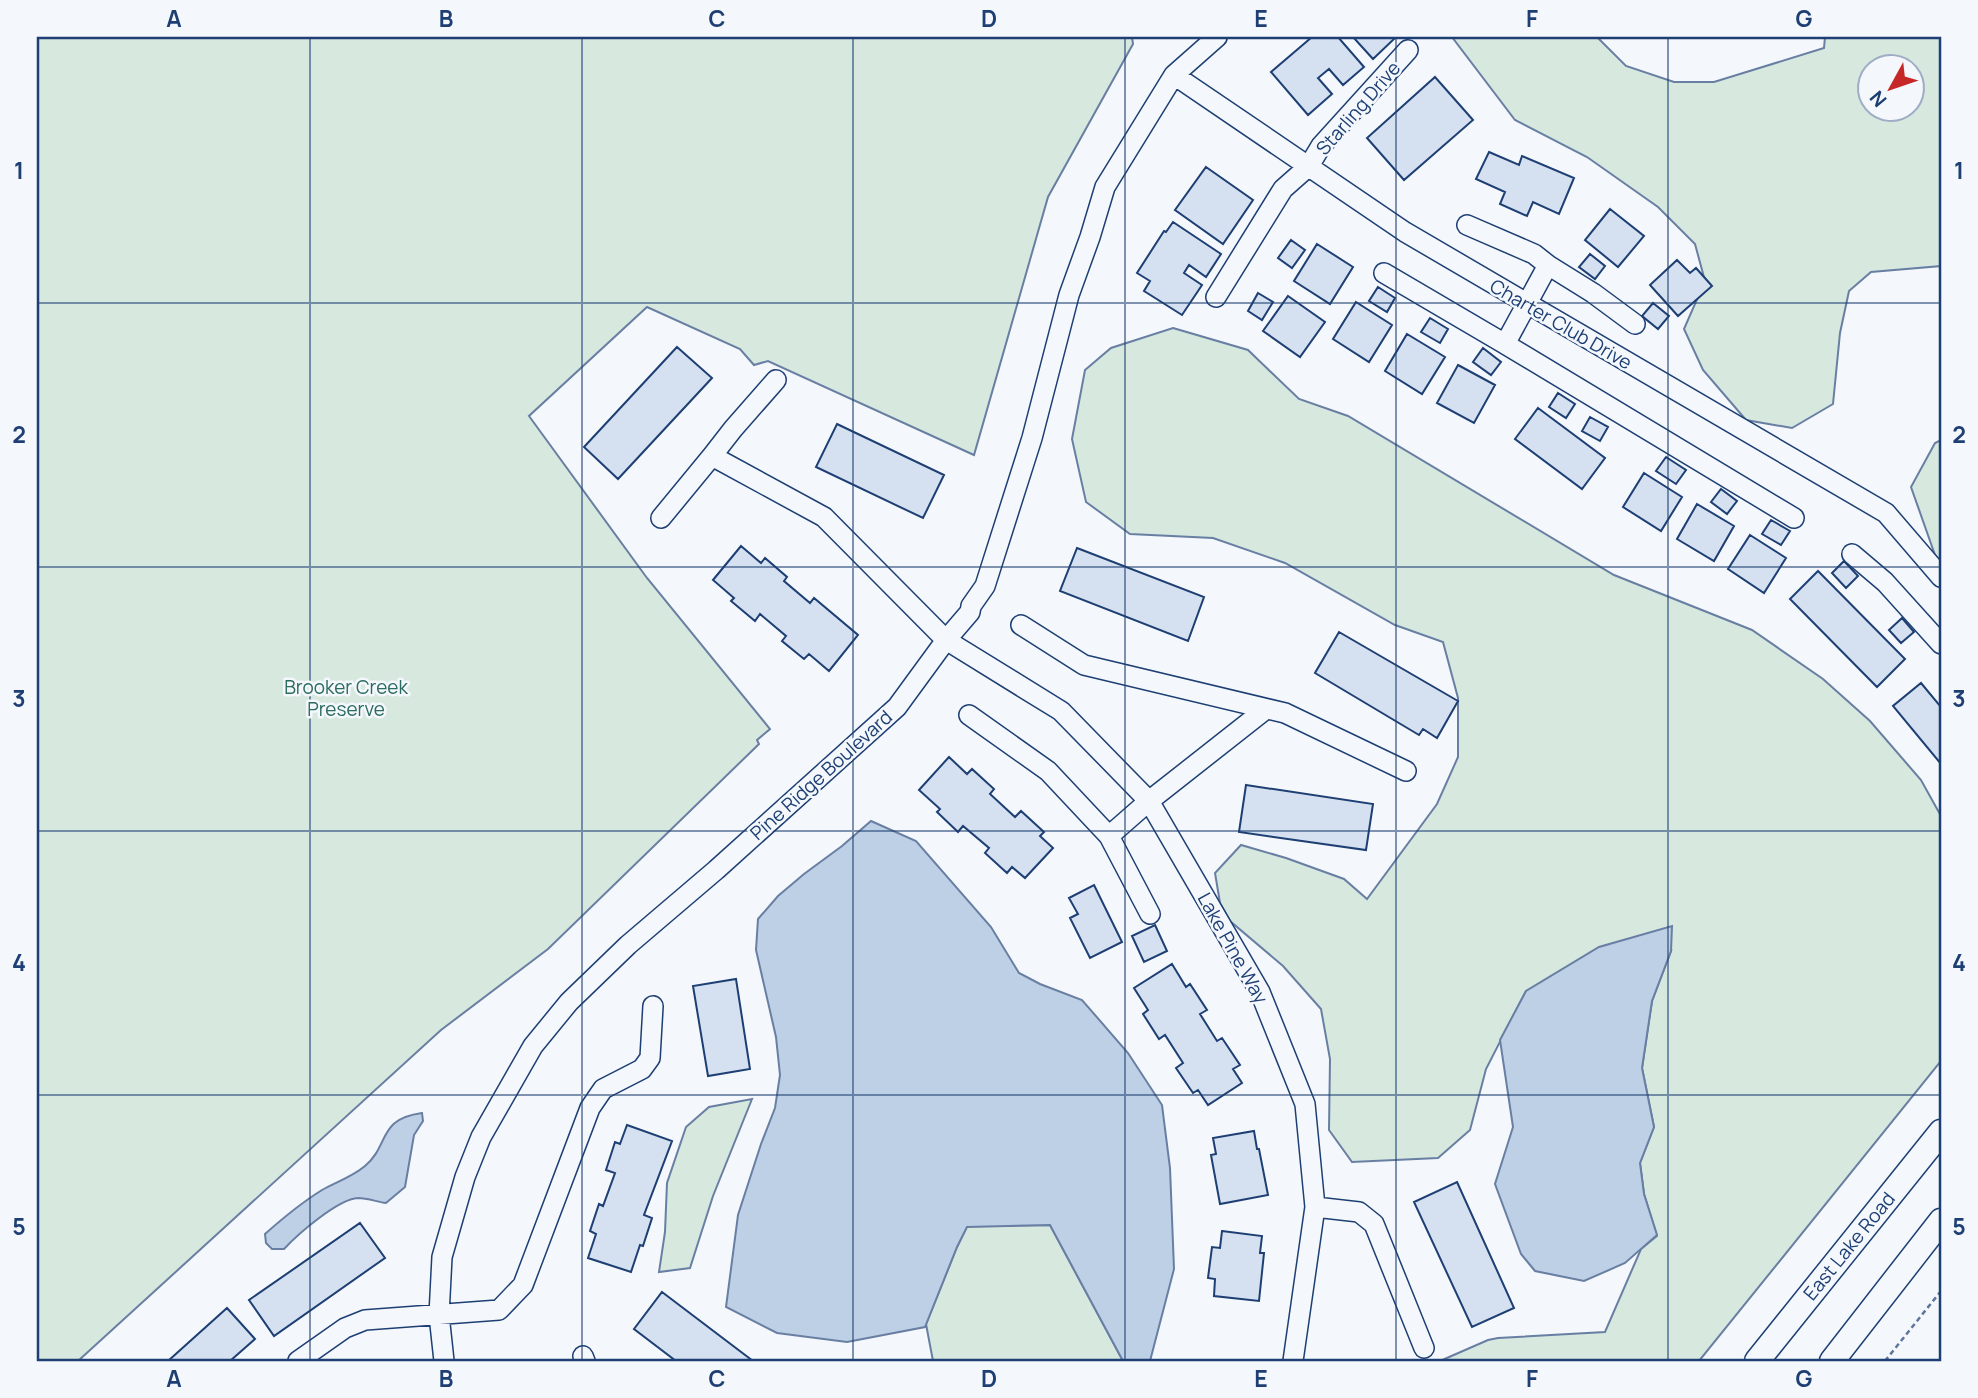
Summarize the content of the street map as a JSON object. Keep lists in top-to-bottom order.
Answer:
{
  "streets": {
    "main road": ["East Lake Road"],
    "street": [
      "Starling Drive",
      "Charter Club Drive",
      "Pine Ridge Boulevard",
      "Lake Pine Way"
    ]
  },
  "crossings": [
    ["Starling Drive", "Charter Club Drive"],
    ["Charter Club Drive", "Pine Ridge Boulevard"],
    ["Pine Ridge Boulevard", "Lake Pine Way"]
  ],
  "parks": ["Brooker Creek Preserve"],
  "north": "bottom left",
  "grid": {
    "columns": [
      "A",
      "B",
      "C",
      "D",
      "E",
      "F",
      "G"
    ],
    "rows": [
      "1",
      "2",
      "3",
      "4",
      "5"
    ]
  }
}
